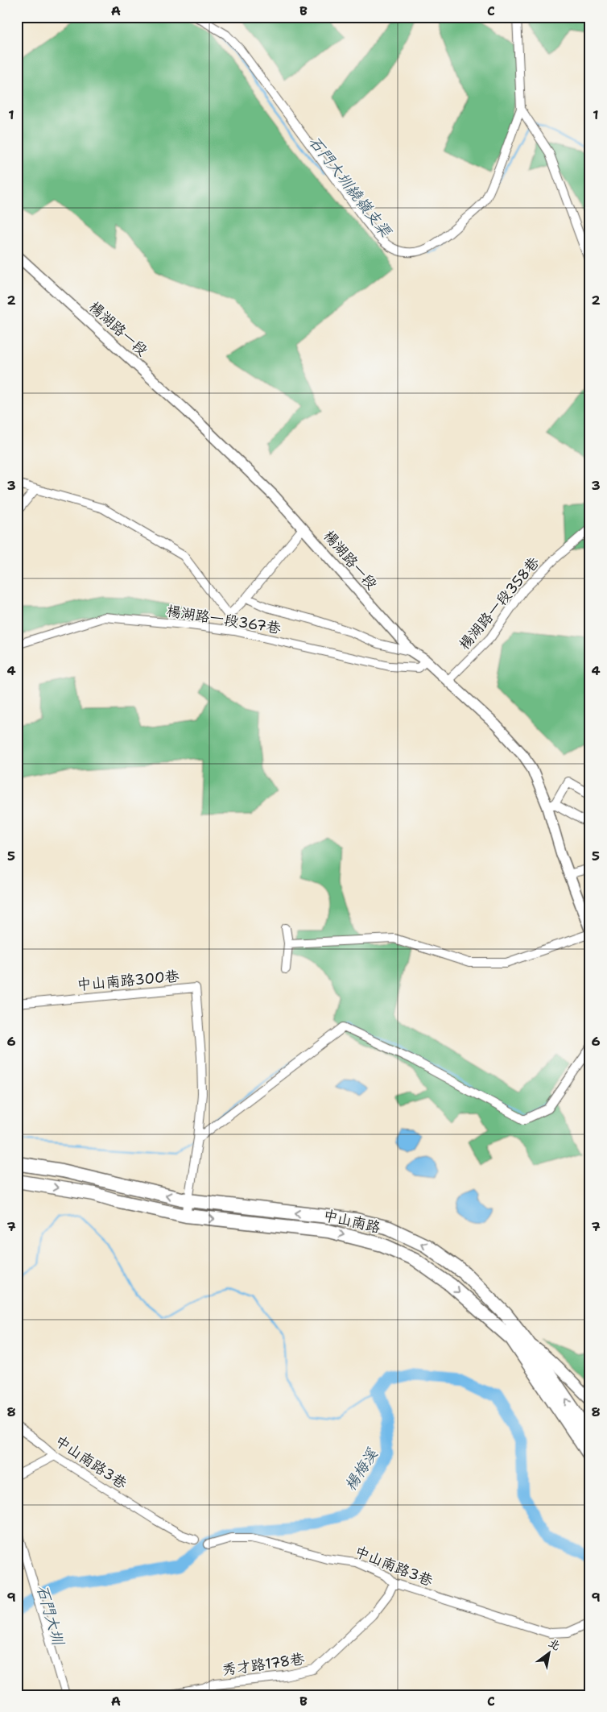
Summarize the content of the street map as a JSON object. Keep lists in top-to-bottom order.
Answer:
{
  "streets": {
    "main road": ["中山南路"],
    "street": [
      "楊湖路一段",
      "楊湖路一段358巷",
      "楊湖路一段367巷",
      "中山南路300巷",
      "中山南路3巷",
      "秀才路178巷"
    ]
  },
  "crossings": [
    ["楊湖路一段", "楊湖路一段358巷"],
    ["楊湖路一段", "楊湖路一段367巷"],
    ["中山南路3巷", "秀才路178巷"]
  ],
  "water": ["石門大圳繞嶺支渠", "楊梅溪", "石門大圳"],
  "north": "top right",
  "grid": {
    "columns": ["A", "B", "C"],
    "rows": [
      "1",
      "2",
      "3",
      "4",
      "5",
      "6",
      "7",
      "8",
      "9"
    ]
  }
}
